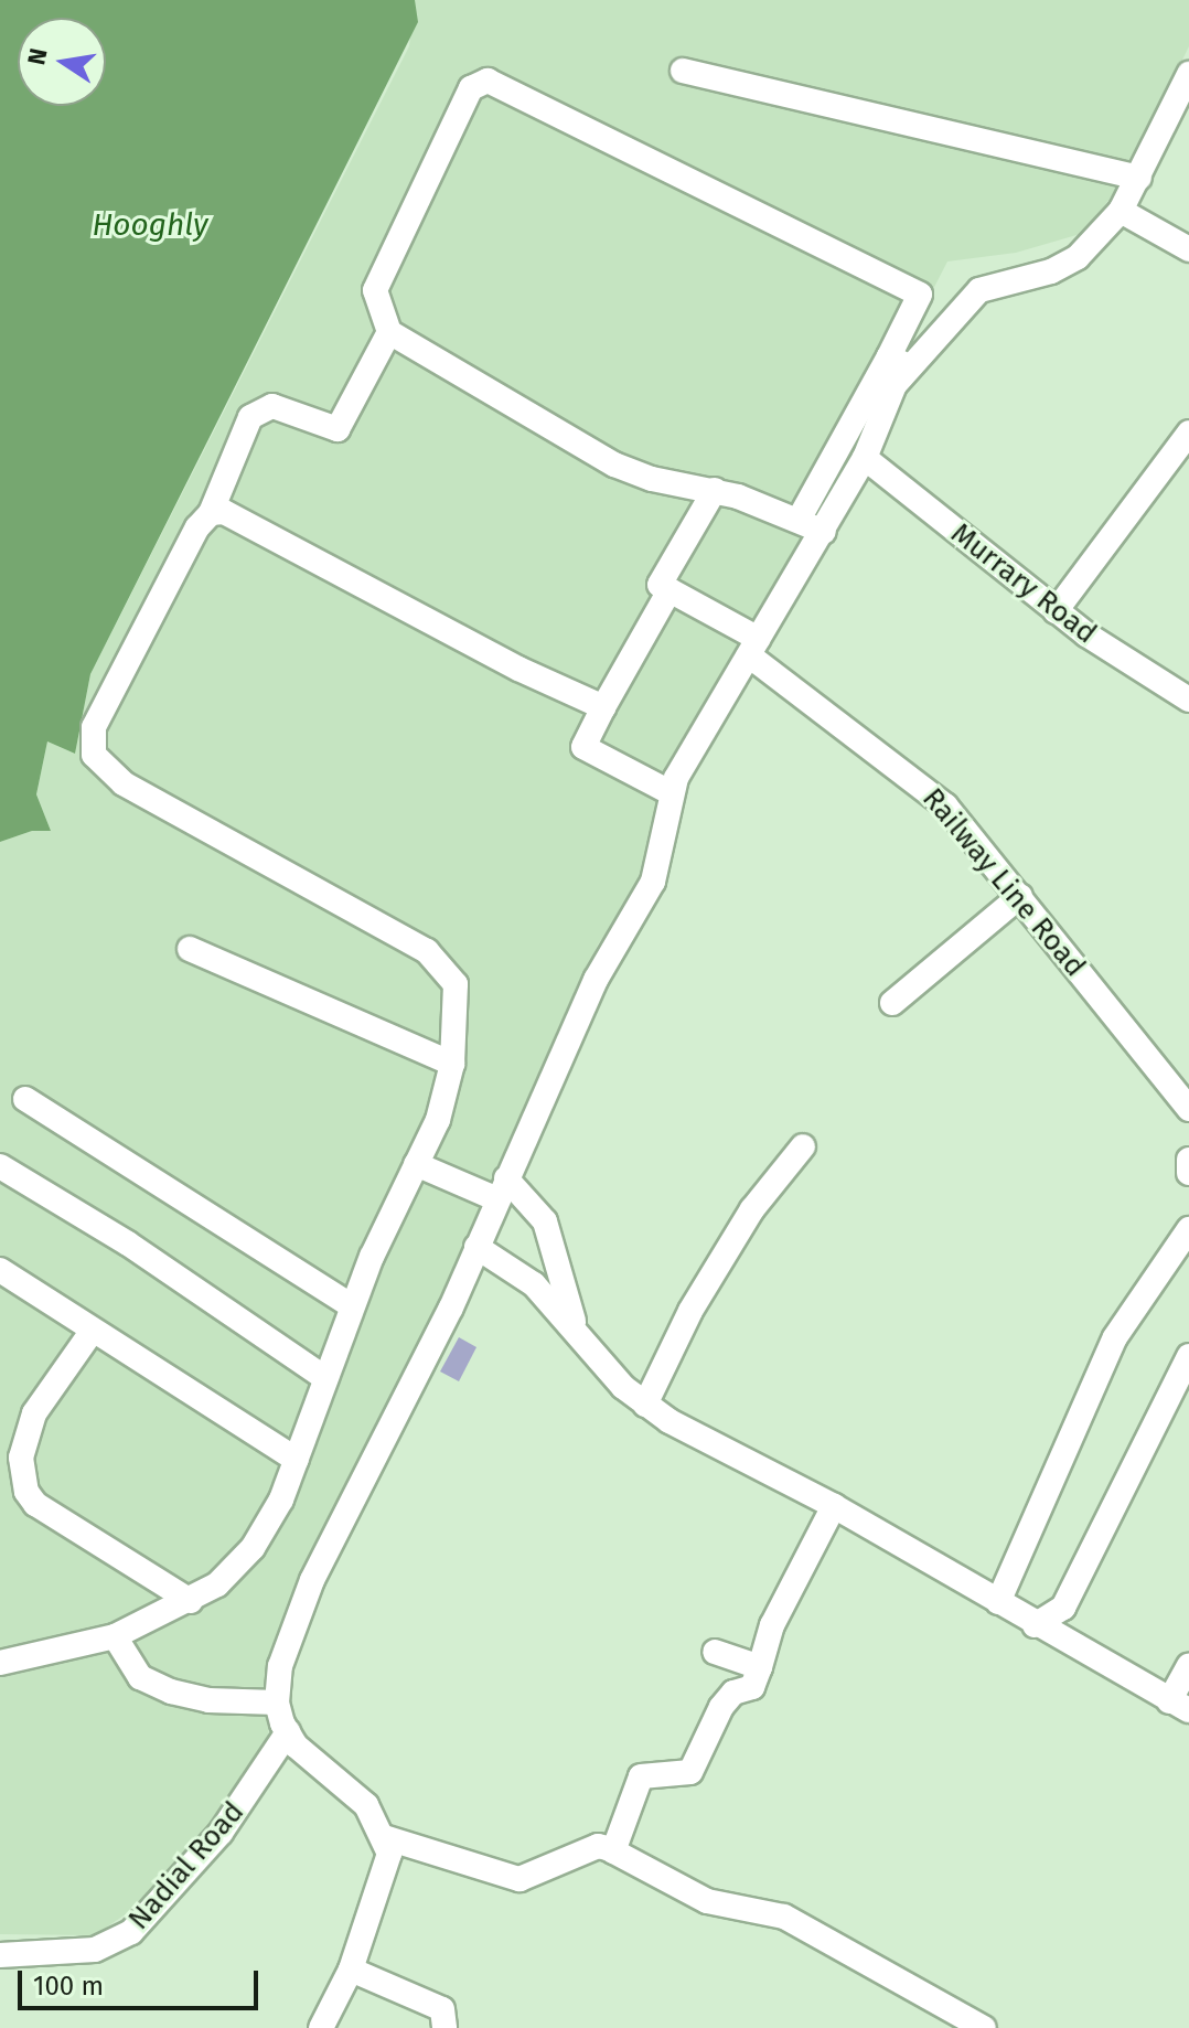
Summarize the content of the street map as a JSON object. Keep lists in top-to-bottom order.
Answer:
{
  "streets": {
    "street": ["Murrary Road", "Railway Line Road", "Nadial Road"]
  },
  "water": ["Hooghly"],
  "scale_bar": "100 m",
  "north": "left"
}
